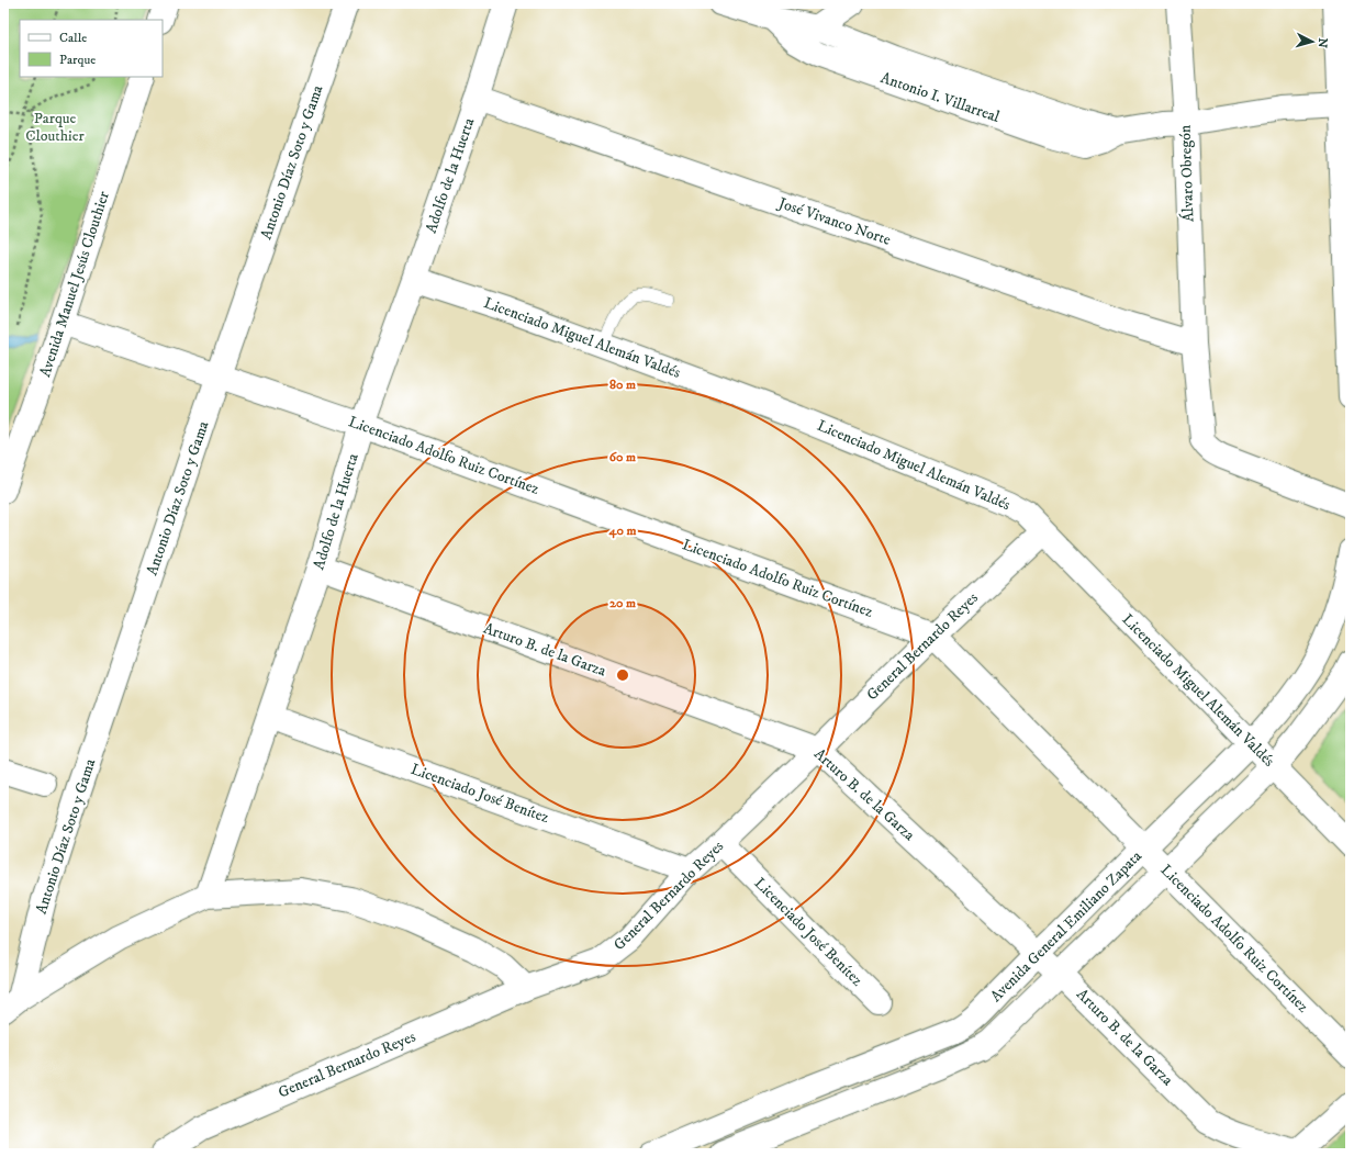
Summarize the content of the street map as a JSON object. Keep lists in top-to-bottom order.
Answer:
{
  "streets": {
    "street": [
      "Antonio I. Villarreal",
      "Antonio Díaz Soto y Gama",
      "Álvaro Obregón",
      "Adolfo de la Huerta",
      "José Vivanco Norte",
      "Avenida Manuel Jesús Clouthier",
      "Licenciado Miguel Alemán Valdés",
      "Licenciado Adolfo Ruiz Cortínez",
      "General Bernardo Reyes",
      "Arturo B. de la Garza",
      "Licenciado José Benítez",
      "Avenida General Emiliano Zapata"
    ]
  },
  "crossings": [
    ["Antonio I. Villarreal", "Álvaro Obregón"],
    ["Antonio Díaz Soto y Gama", "Licenciado Adolfo Ruiz Cortínez"],
    ["Álvaro Obregón", "José Vivanco Norte"],
    ["Adolfo de la Huerta", "José Vivanco Norte"],
    ["Adolfo de la Huerta", "Licenciado Miguel Alemán Valdés"],
    ["Adolfo de la Huerta", "Licenciado Adolfo Ruiz Cortínez"],
    ["Adolfo de la Huerta", "Arturo B. de la Garza"],
    ["Adolfo de la Huerta", "Licenciado José Benítez"],
    ["Avenida Manuel Jesús Clouthier", "Licenciado Adolfo Ruiz Cortínez"],
    ["Licenciado Miguel Alemán Valdés", "General Bernardo Reyes"],
    ["Licenciado Miguel Alemán Valdés", "Avenida General Emiliano Zapata"],
    ["Licenciado Adolfo Ruiz Cortínez", "General Bernardo Reyes"],
    ["Licenciado Adolfo Ruiz Cortínez", "Avenida General Emiliano Zapata"],
    ["General Bernardo Reyes", "Arturo B. de la Garza"],
    ["General Bernardo Reyes", "Licenciado José Benítez"],
    ["Arturo B. de la Garza", "Avenida General Emiliano Zapata"]
  ],
  "parks": ["Parque Clouthier"],
  "legend": ["Calle", "Parque"],
  "north": "right",
  "rings": [
    "80 m",
    "60 m",
    "40 m",
    "20 m"
  ]
}
